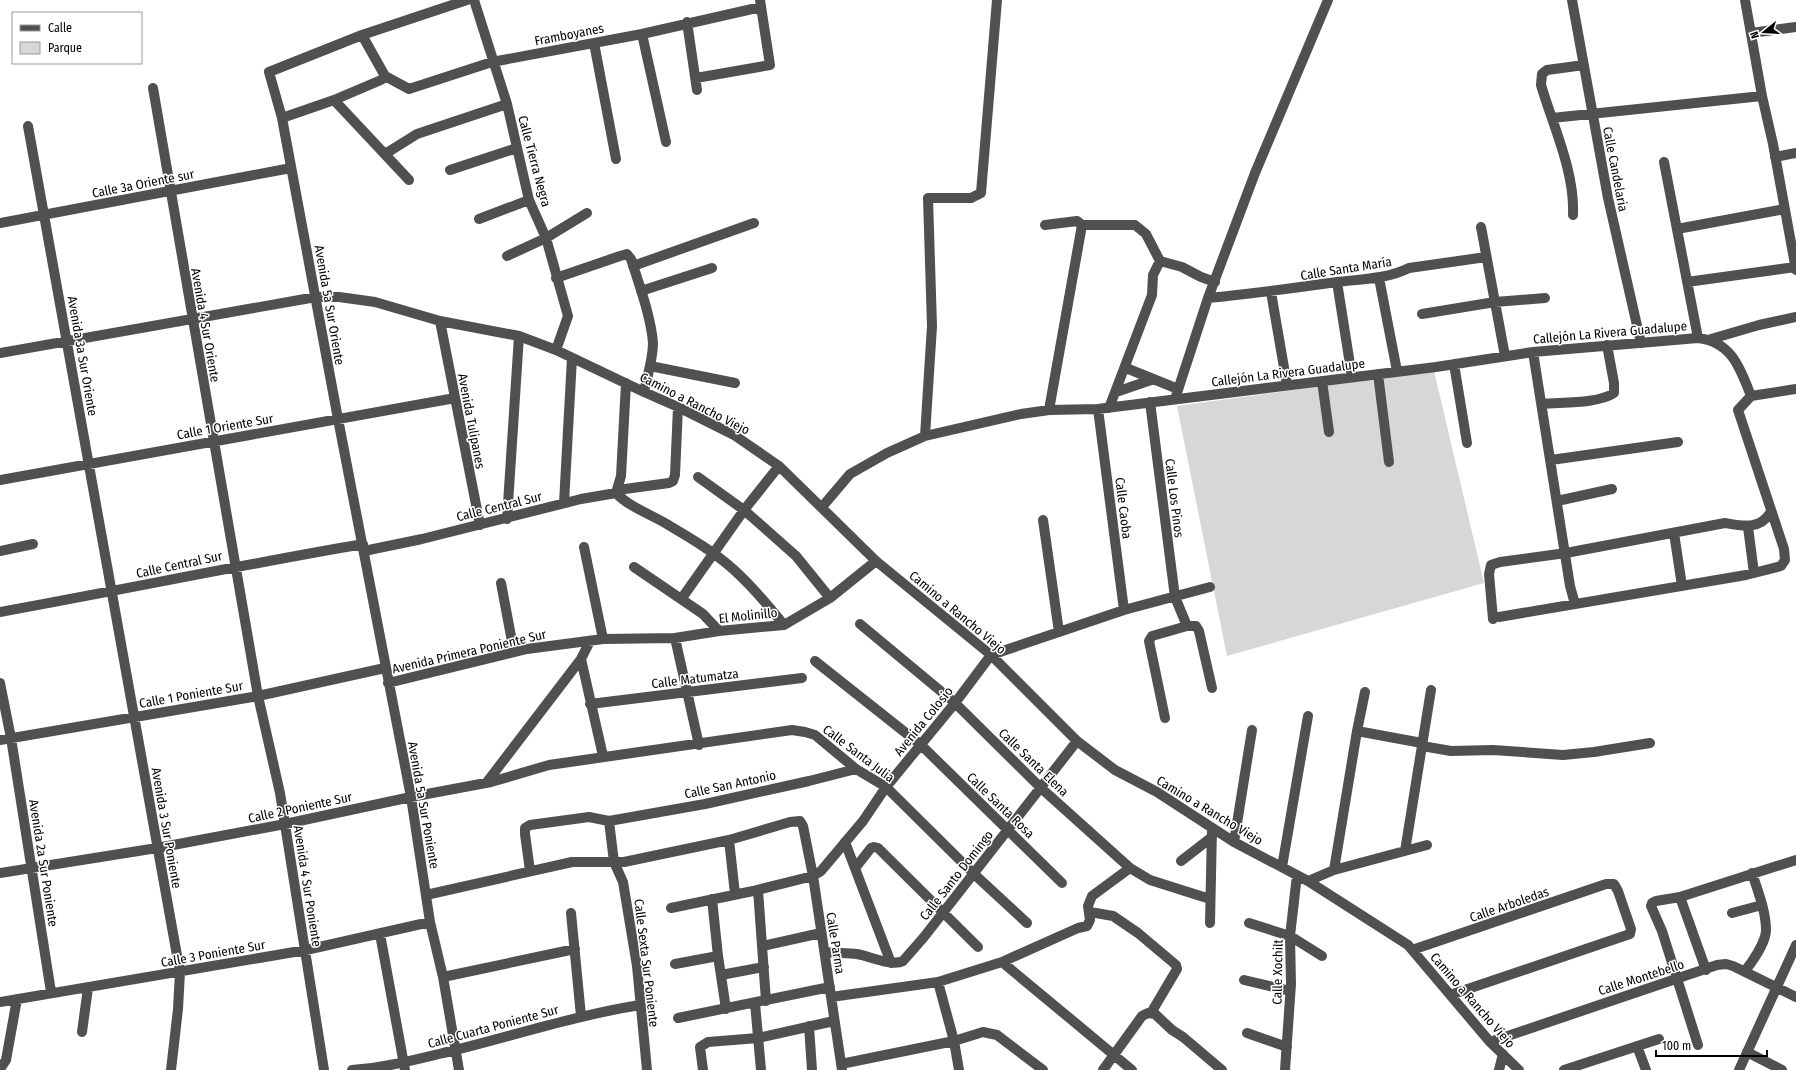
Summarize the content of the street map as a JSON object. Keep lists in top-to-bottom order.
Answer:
{
  "streets": {
    "street": [
      "Framboyanes",
      "Calle Tierra Negra",
      "Calle Candelaria",
      "Calle 3a Oriente sur",
      "Calle Santa María",
      "Avenida 5a Sur Oriente",
      "Avenida 4 Sur Oriente",
      "Callejón La Rivera Guadalupe",
      "Avenida 3a Sur Oriente",
      "Camino a Rancho Viejo",
      "Avenida Tulipanes",
      "Calle 1 Oriente Sur",
      "Calle Los Pinos",
      "Calle Central Sur",
      "Calle Caoba",
      "El Molinillo",
      "Avenida Primera Poniente Sur",
      "Calle Matumatza",
      "Calle 1 Poniente Sur",
      "Avenida Colosio",
      "Calle Santa Julia",
      "Calle Santa Elena",
      "Calle San Antonio",
      "Avenida 5a Sur Poniente",
      "Calle Santa Rosa",
      "Calle 2 Poniente Sur",
      "Avenida 3 Sur Poniente",
      "Avenida 2a Sur Poniente",
      "Calle Santo Domingo",
      "Avenida 4 Sur Poniente",
      "Calle Arboledas",
      "Calle Parma",
      "Calle 3 Poniente Sur",
      "Calle Sexta Sur Poniente",
      "Calle Xochilt",
      "Calle Montebello",
      "Calle Cuarta Poniente Sur"
    ]
  },
  "crossings": [
    ["Framboyanes", "Calle Tierra Negra"],
    ["Calle Tierra Negra", "Camino a Rancho Viejo"],
    ["Calle Candelaria", "Callejón La Rivera Guadalupe"],
    ["Calle 3a Oriente sur", "Avenida 5a Sur Oriente"],
    ["Calle 3a Oriente sur", "Avenida 4 Sur Oriente"],
    ["Calle 3a Oriente sur", "Avenida 3a Sur Oriente"],
    ["Avenida 5a Sur Oriente", "Camino a Rancho Viejo"],
    ["Avenida 5a Sur Oriente", "Calle 1 Oriente Sur"],
    ["Avenida 5a Sur Oriente", "Calle Central Sur"],
    ["Avenida 5a Sur Oriente", "Avenida 5a Sur Poniente"],
    ["Avenida 4 Sur Oriente", "Camino a Rancho Viejo"],
    ["Avenida 4 Sur Oriente", "Calle 1 Oriente Sur"],
    ["Avenida 4 Sur Oriente", "Calle Central Sur"],
    ["Avenida 4 Sur Oriente", "Avenida 4 Sur Poniente"],
    ["Callejón La Rivera Guadalupe", "Camino a Rancho Viejo"],
    ["Callejón La Rivera Guadalupe", "Calle Los Pinos"],
    ["Callejón La Rivera Guadalupe", "Calle Caoba"],
    ["Avenida 3a Sur Oriente", "Camino a Rancho Viejo"],
    ["Avenida 3a Sur Oriente", "Calle 1 Oriente Sur"],
    ["Avenida 3a Sur Oriente", "Calle Central Sur"],
    ["Avenida 3a Sur Oriente", "Avenida 3 Sur Poniente"],
    ["Camino a Rancho Viejo", "Avenida Tulipanes"],
    ["Camino a Rancho Viejo", "Calle Central Sur"],
    ["Camino a Rancho Viejo", "El Molinillo"],
    ["Camino a Rancho Viejo", "Avenida Colosio"],
    ["Camino a Rancho Viejo", "Calle Santo Domingo"],
    ["Camino a Rancho Viejo", "Calle Arboledas"],
    ["Camino a Rancho Viejo", "Calle Xochilt"],
    ["Camino a Rancho Viejo", "Calle Montebello"],
    ["Avenida Tulipanes", "Calle 1 Oriente Sur"],
    ["Avenida Tulipanes", "Calle Central Sur"],
    ["Calle Central Sur", "Avenida 5a Sur Poniente"],
    ["Calle Central Sur", "Avenida 3 Sur Poniente"],
    ["Calle Central Sur", "Avenida 4 Sur Poniente"],
    ["El Molinillo", "Avenida Primera Poniente Sur"],
    ["Avenida Primera Poniente Sur", "Avenida 5a Sur Poniente"],
    ["Calle 1 Poniente Sur", "Avenida 5a Sur Poniente"],
    ["Calle 1 Poniente Sur", "Avenida 3 Sur Poniente"],
    ["Calle 1 Poniente Sur", "Avenida 2a Sur Poniente"],
    ["Calle 1 Poniente Sur", "Avenida 4 Sur Poniente"],
    ["Avenida Colosio", "Calle Santa Julia"],
    ["Avenida Colosio", "Calle Santa Elena"],
    ["Avenida Colosio", "Calle Santa Rosa"],
    ["Avenida Colosio", "Calle Parma"],
    ["Calle Santa Julia", "Calle San Antonio"],
    ["Calle Santa Julia", "Calle 2 Poniente Sur"],
    ["Calle Santa Julia", "Calle Santo Domingo"],
    ["Calle Santa Elena", "Calle Santo Domingo"],
    ["Calle San Antonio", "Calle Sexta Sur Poniente"],
    ["Avenida 5a Sur Poniente", "Calle 2 Poniente Sur"],
    ["Avenida 5a Sur Poniente", "Calle 3 Poniente Sur"],
    ["Avenida 5a Sur Poniente", "Calle Cuarta Poniente Sur"],
    ["Calle Santa Rosa", "Calle Santo Domingo"],
    ["Calle 2 Poniente Sur", "Avenida 3 Sur Poniente"],
    ["Calle 2 Poniente Sur", "Avenida 2a Sur Poniente"],
    ["Calle 2 Poniente Sur", "Avenida 4 Sur Poniente"],
    ["Avenida 3 Sur Poniente", "Calle 3 Poniente Sur"],
    ["Avenida 2a Sur Poniente", "Calle 3 Poniente Sur"],
    ["Avenida 4 Sur Poniente", "Calle 3 Poniente Sur"],
    ["Calle Sexta Sur Poniente", "Calle Cuarta Poniente Sur"]
  ],
  "legend": ["Calle", "Parque"],
  "scale_bar": "100 m",
  "north": "left"
}
